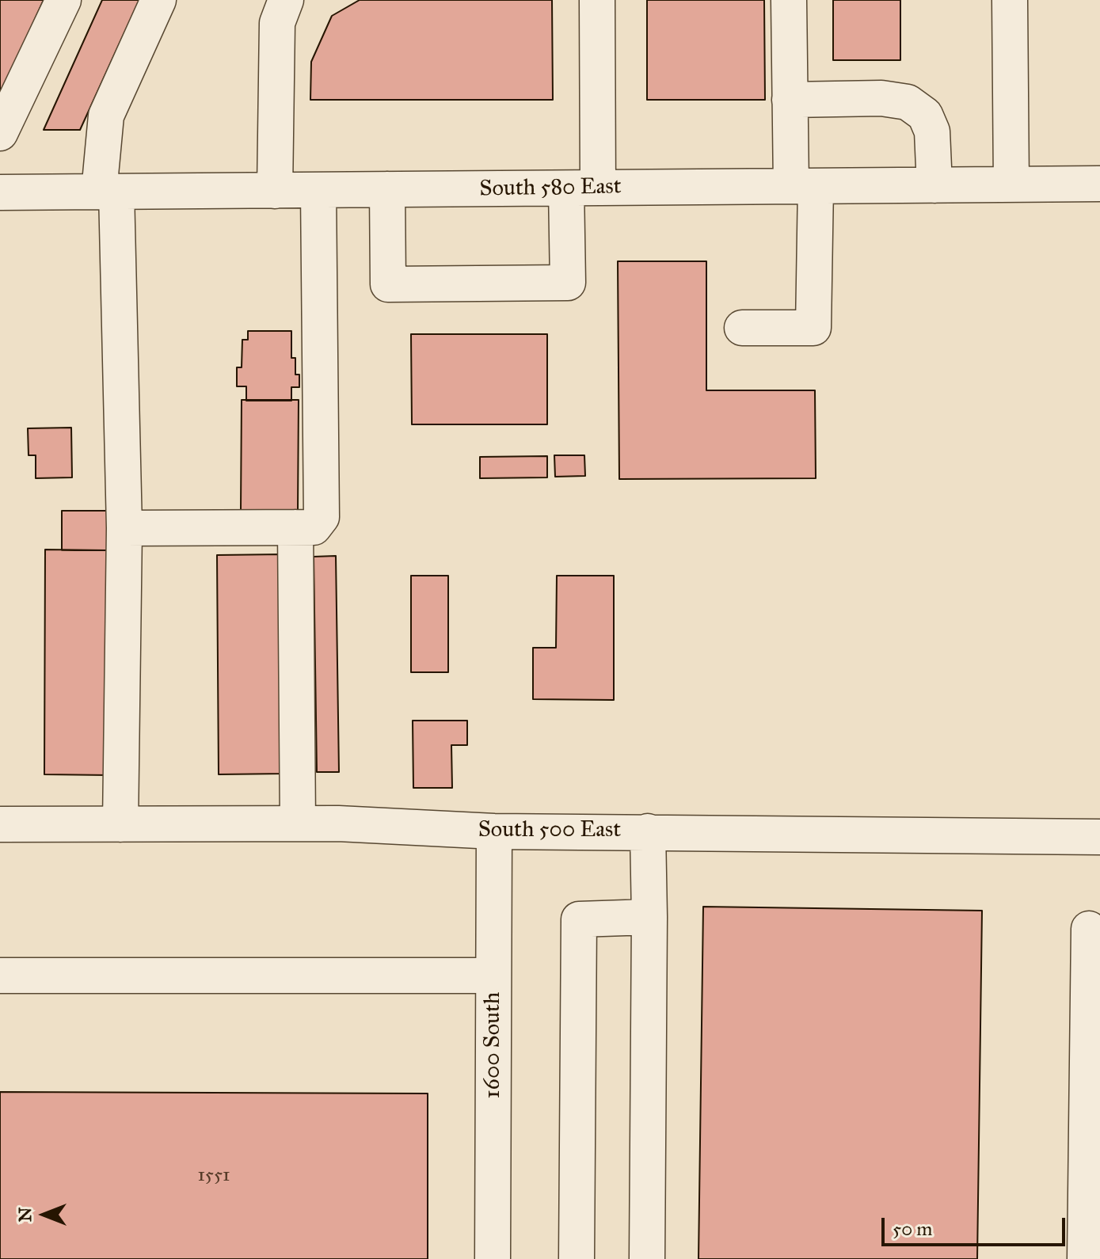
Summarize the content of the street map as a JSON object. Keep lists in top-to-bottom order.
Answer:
{
  "streets": {
    "street": ["South 580 East", "South 500 East", "1600 South"]
  },
  "crossings": [
    ["South 500 East", "1600 South"]
  ],
  "house_numbers": ["1551"],
  "scale_bar": "50 m",
  "north": "left"
}
